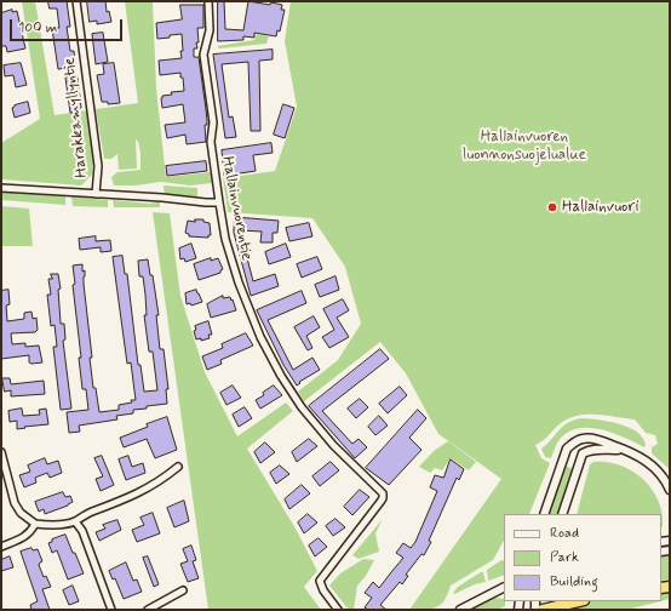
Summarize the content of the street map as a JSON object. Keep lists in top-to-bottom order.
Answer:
{
  "streets": {
    "street": ["Harakkamyllyntie", "Hallainvuorentie"]
  },
  "parks": ["Hallainvuoren luonnonsuojelualue"],
  "places": ["Hallainvuori"],
  "legend": ["Road", "Park", "Building"],
  "scale_bar": "100 m"
}
